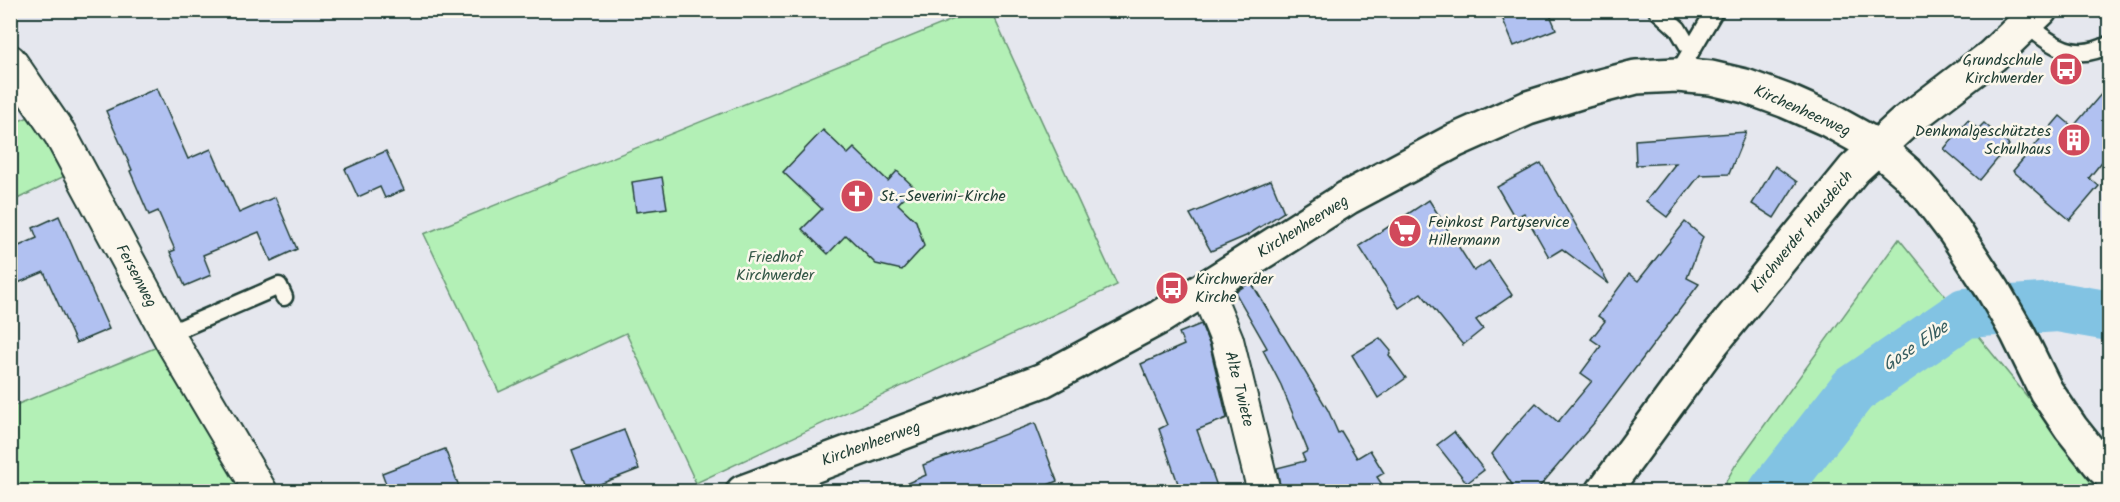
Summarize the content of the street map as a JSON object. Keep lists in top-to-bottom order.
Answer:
{
  "streets": {
    "main road": ["Kirchenheerweg", "Kirchwerder Hausdeich"],
    "street": ["Fersenweg", "Alte Twiete"]
  },
  "crossings": [
    ["Kirchenheerweg", "Kirchwerder Hausdeich"],
    ["Kirchenheerweg", "Alte Twiete"]
  ],
  "water": ["Gose Elbe"],
  "parks": ["Friedhof Kirchwerder"],
  "places": {
    "bus stop": ["Grundschule Kirchwerder", "Kirchwerder Kirche"],
    "building": ["Denkmalgeschütztes Schulhaus"],
    "church": ["St.-Severini-Kirche"],
    "supermarket": ["Feinkost Partyservice Hillermann"]
  }
}
